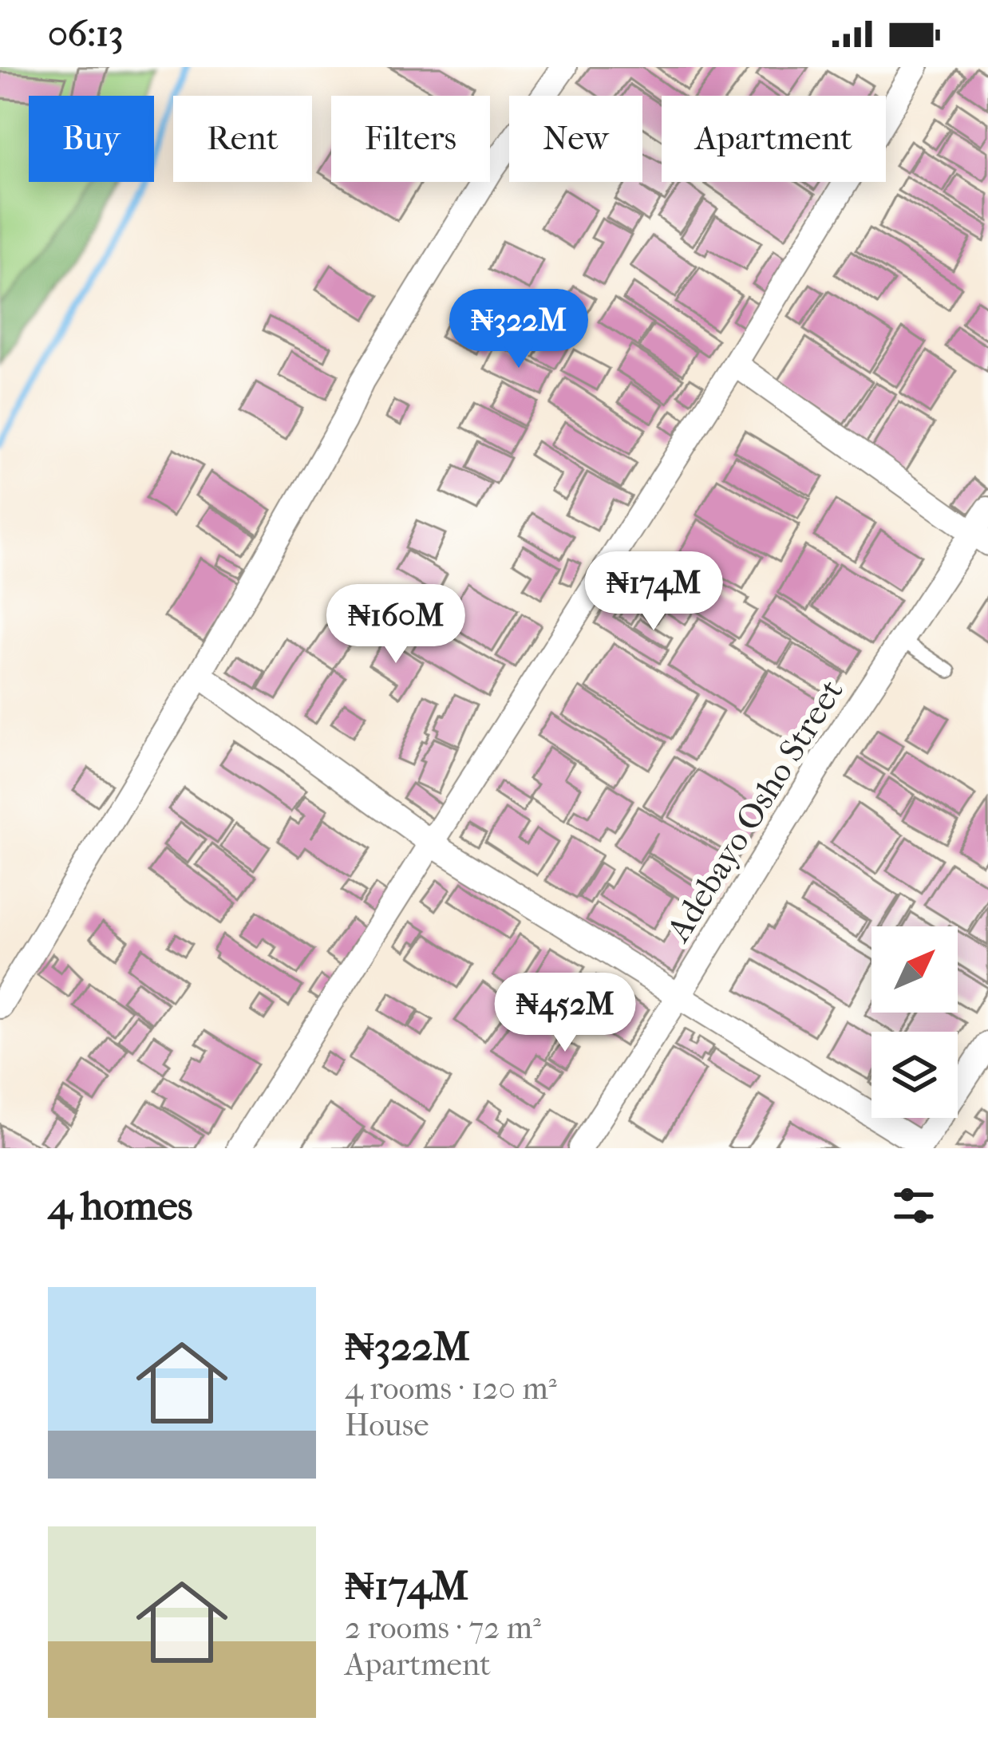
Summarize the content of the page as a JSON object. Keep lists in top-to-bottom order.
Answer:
{
  "streets": {
    "street": ["Adebayo Osho Street"]
  },
  "north": "top right",
  "page": {
    "status": "06:13",
    "chip": [
      "Buy",
      "Rent",
      "Filters",
      "New",
      "Apartment"
    ],
    "price": [
      "₦322M",
      "₦174M",
      "₦160M",
      "₦452M"
    ],
    "heading": "4 homes",
    "list": [
      {
        "name": "₦322M",
        "note": "4 rooms · 120 m² · House"
      },
      {
        "name": "₦174M",
        "note": "2 rooms · 72 m² · Apartment"
      }
    ]
  }
}
